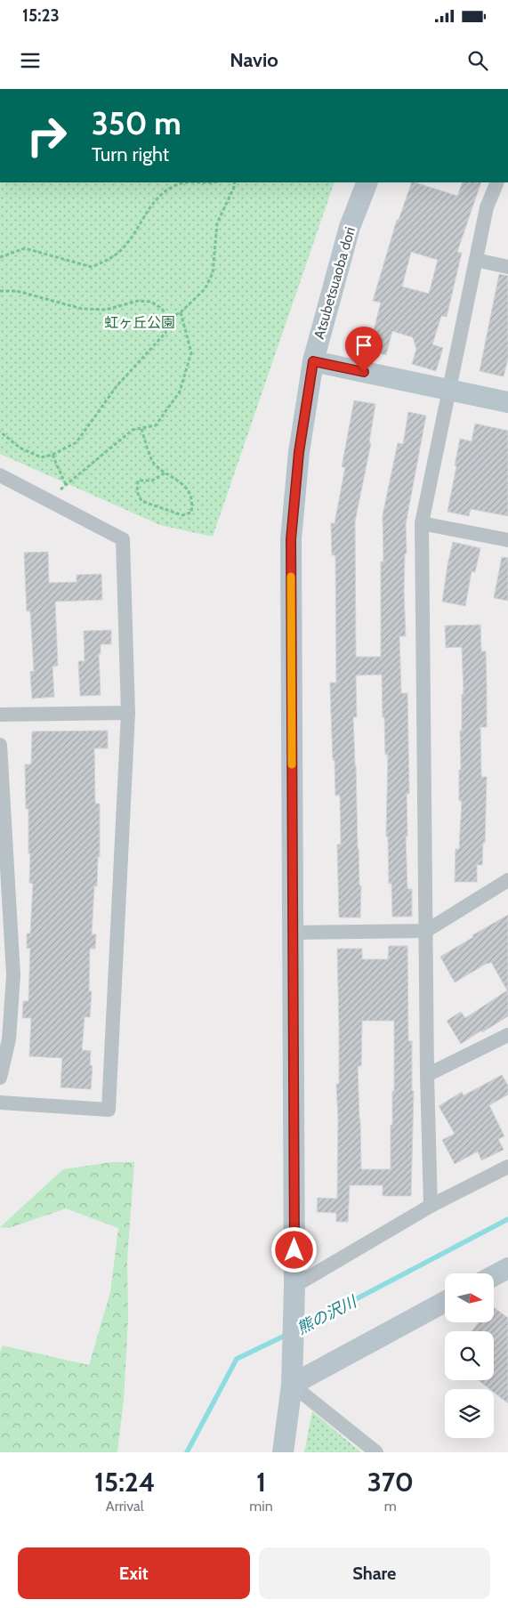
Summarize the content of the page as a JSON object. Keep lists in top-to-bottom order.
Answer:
{
  "streets": {
    "street": ["Atsubetsuaoba dori"]
  },
  "water": ["熊の沢川"],
  "parks": ["虹ヶ丘公園"],
  "north": "right",
  "page": {
    "status": "15:23",
    "header": "Navio",
    "turn": ["350 m", "Turn right"],
    "eta": [
      "15:24",
      "Arrival",
      "1",
      "min",
      "370",
      "m"
    ],
    "buttons": ["Exit", "Share"]
  }
}
